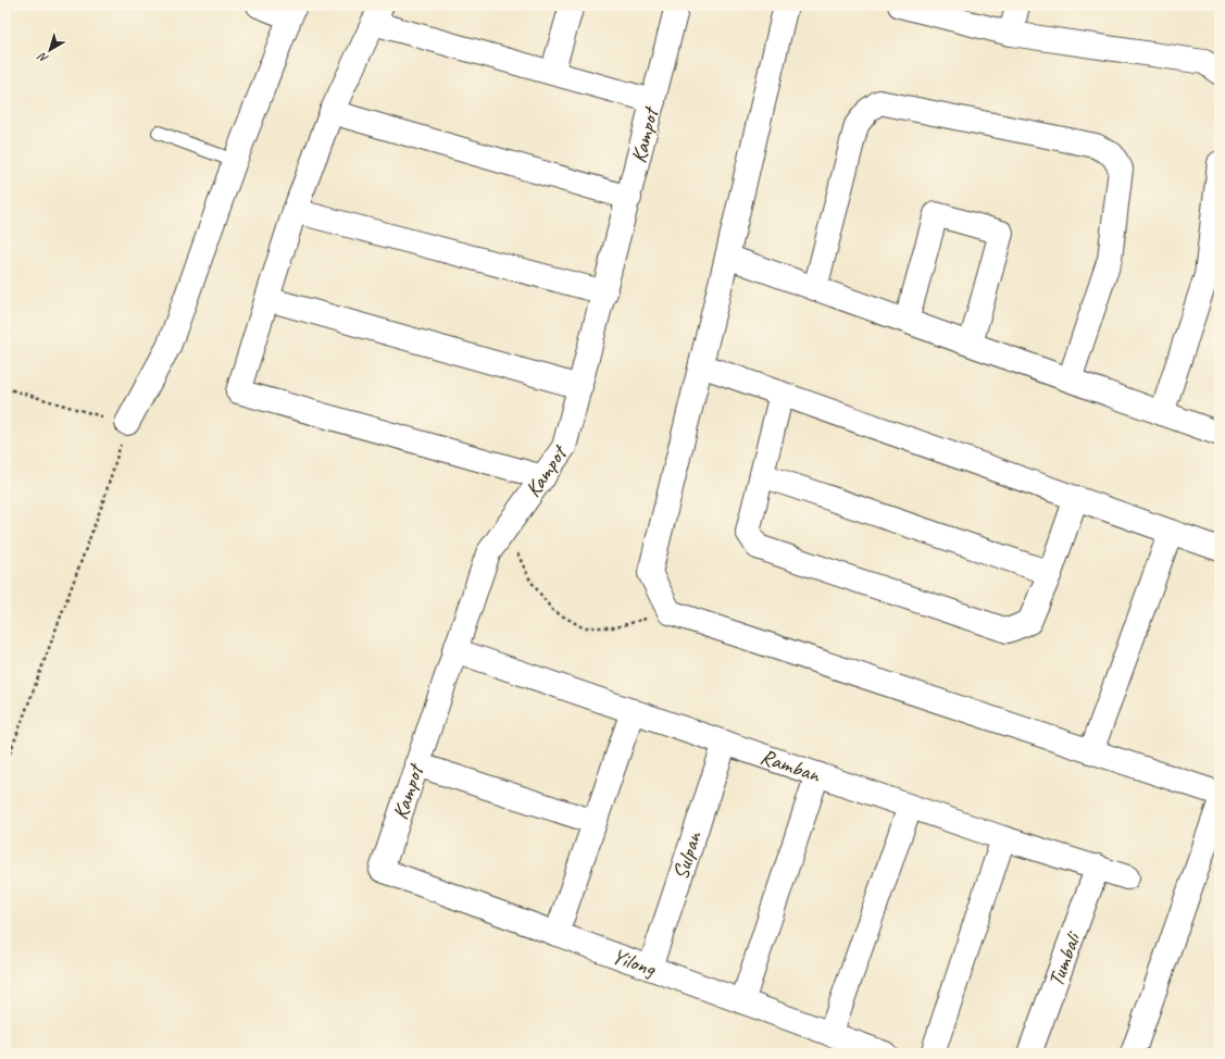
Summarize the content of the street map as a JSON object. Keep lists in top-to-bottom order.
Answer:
{
  "streets": {
    "street": [
      "Kampot",
      "Ramban",
      "Sulpan",
      "Tumbali",
      "Yilong"
    ]
  },
  "crossings": [
    ["Kampot", "Ramban"],
    ["Kampot", "Yilong"],
    ["Ramban", "Sulpan"],
    ["Ramban", "Tumbali"],
    ["Sulpan", "Yilong"]
  ],
  "north": "bottom left"
}
